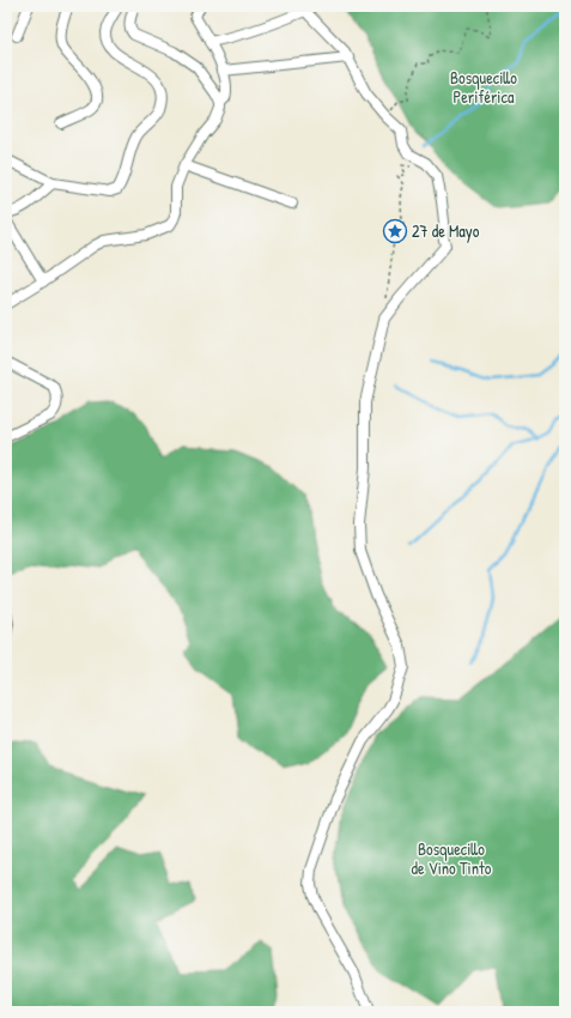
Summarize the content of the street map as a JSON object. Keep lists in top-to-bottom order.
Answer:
{
  "parks": ["Bosquecillo Periférica", "Bosquecillo de Vino Tinto"],
  "places": {
    "place": ["27 de Mayo"]
  }
}
